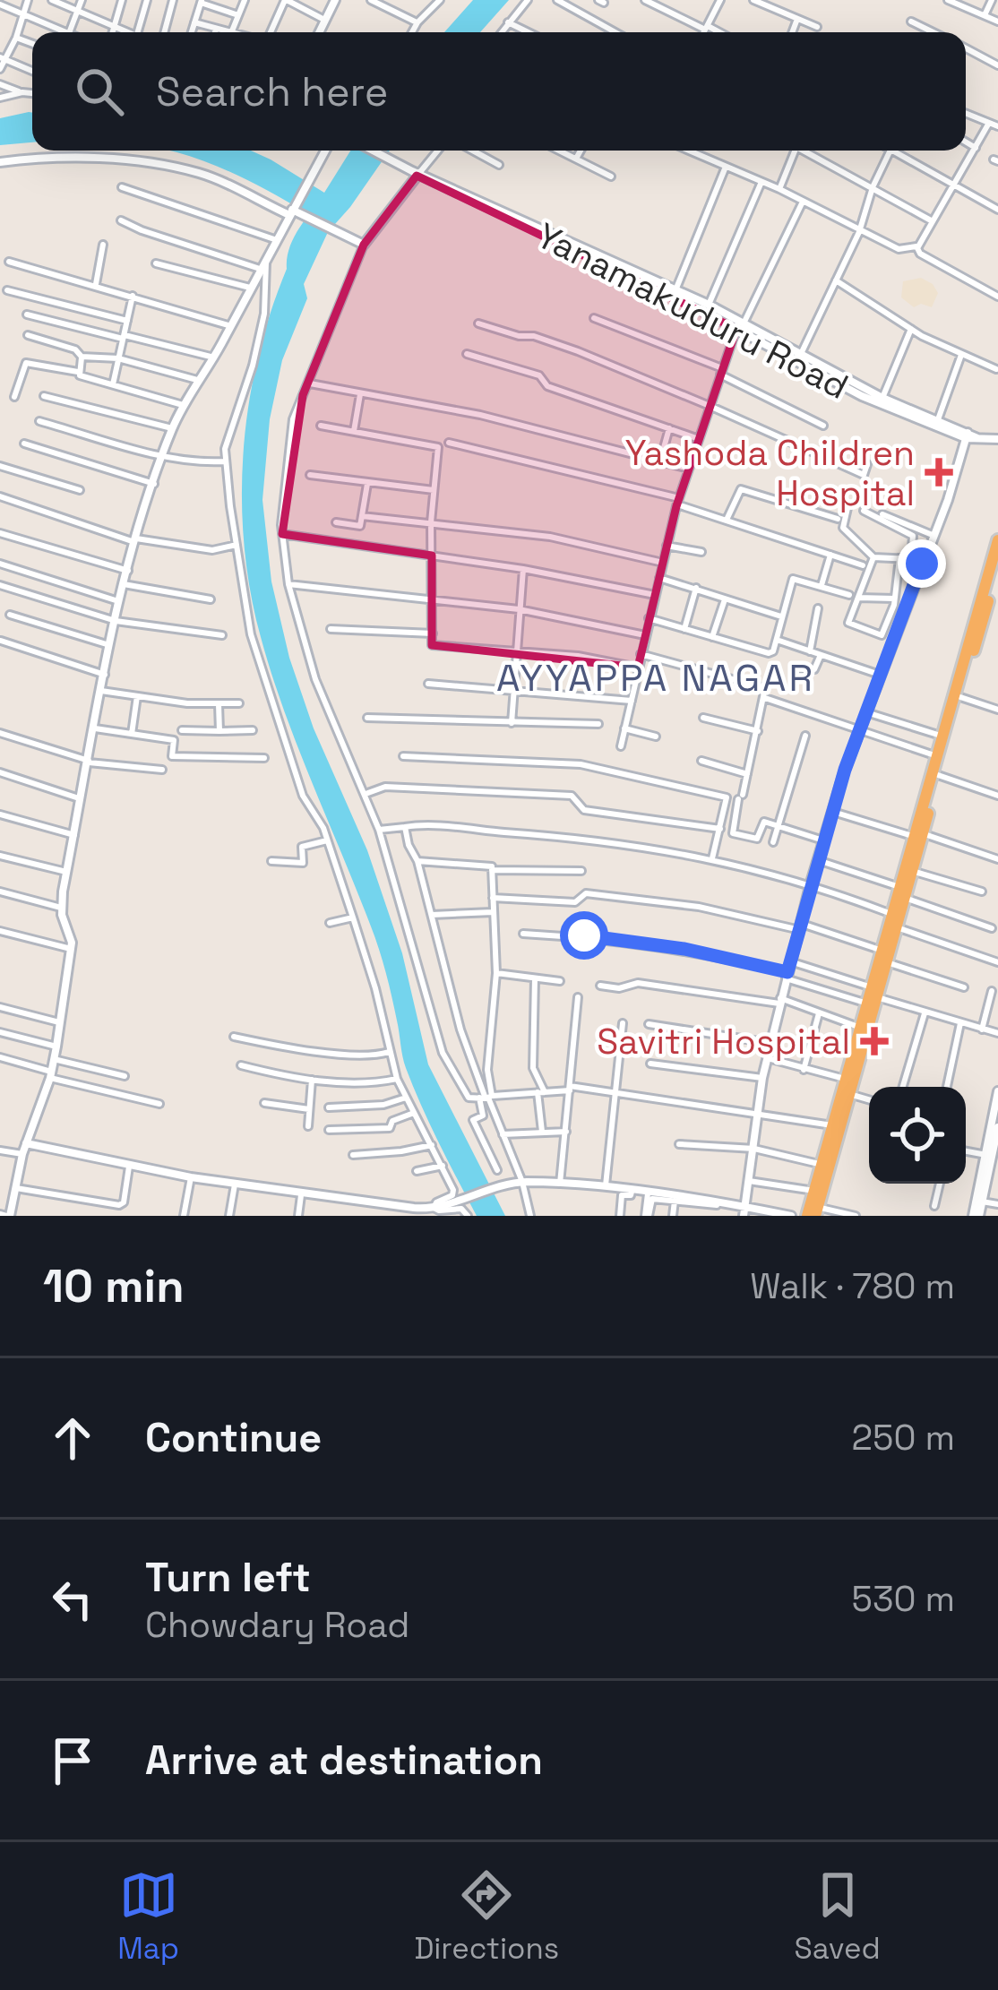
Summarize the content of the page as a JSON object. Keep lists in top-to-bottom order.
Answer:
{
  "streets": {
    "street": ["Yanamakuduru Road"]
  },
  "districts": ["AYYAPPA NAGAR"],
  "places": {
    "health": ["Yashoda Children Hospital", "Savitri Hospital"]
  },
  "page": {
    "search": "Search here",
    "heading": ["10 min", "Walk · 780 m"],
    "list": [
      ["Continue", "250 m"],
      ["Turn left", "Chowdary Road", "530 m"],
      "Arrive at destination"
    ],
    "nav": ["Map", "Directions", "Saved"]
  }
}
